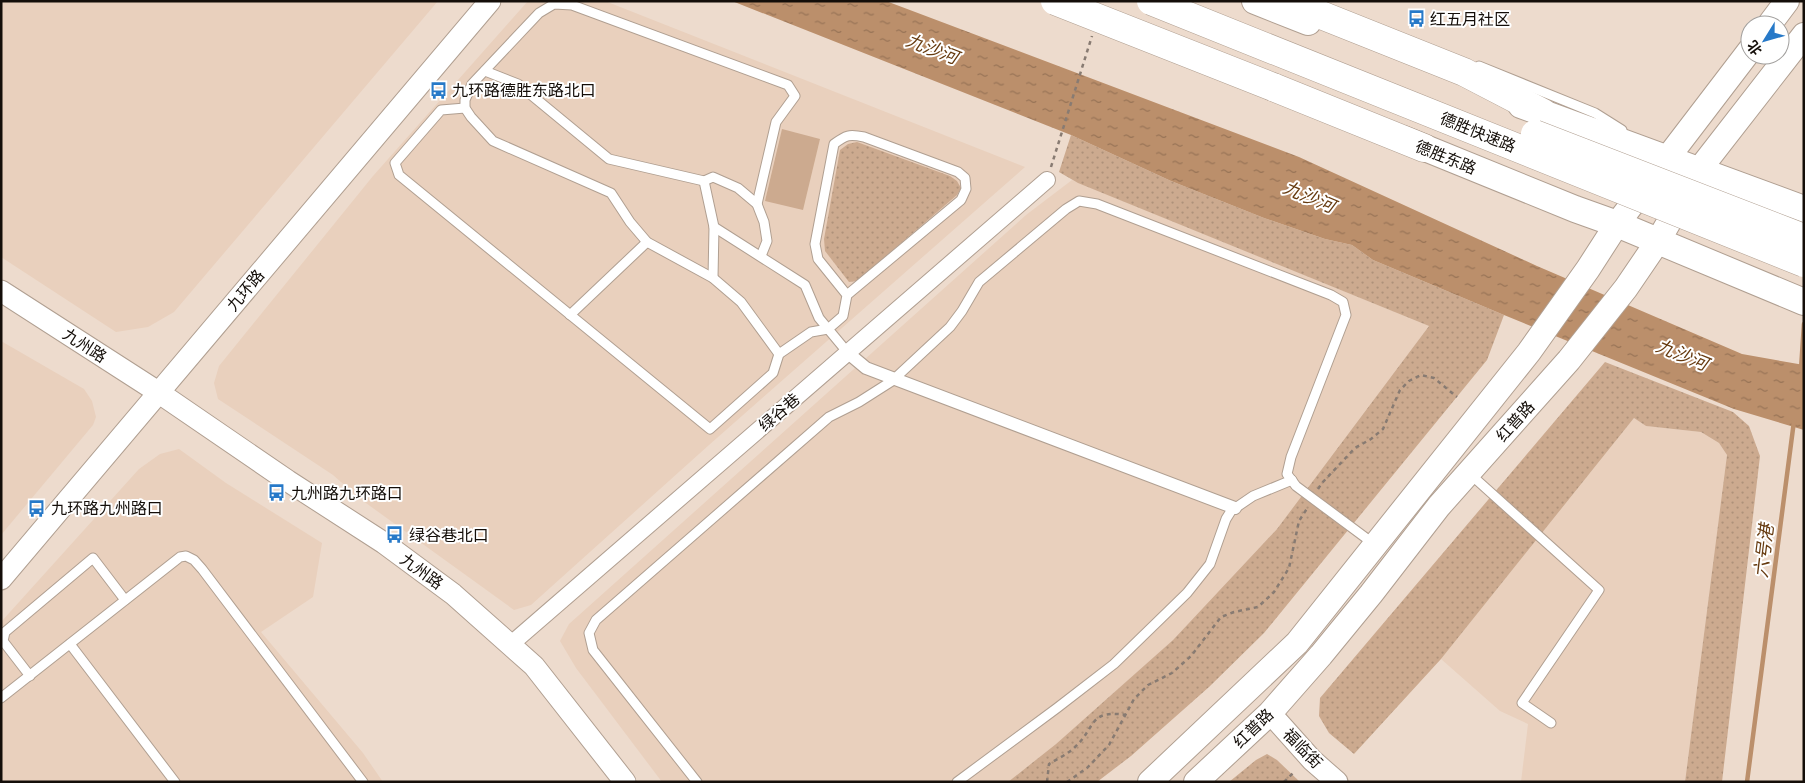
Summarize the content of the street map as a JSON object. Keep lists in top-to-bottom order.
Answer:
{
  "streets": {
    "highway": ["德胜快速路"],
    "main road": ["德胜东路", "红普路"],
    "street": [
      "九环路",
      "九州路",
      "绿谷巷",
      "福临街"
    ]
  },
  "crossings": [
    ["德胜东路", "红普路"],
    ["九环路", "九州路"],
    ["九州路", "绿谷巷"],
    ["红普路", "福临街"]
  ],
  "water": ["九沙河", "六号港"],
  "places": {
    "bus stop": [
      "红五月社区",
      "九环路德胜东路北口",
      "九州路九环路口",
      "九环路九州路口",
      "绿谷巷北口"
    ]
  },
  "north": "bottom left"
}
